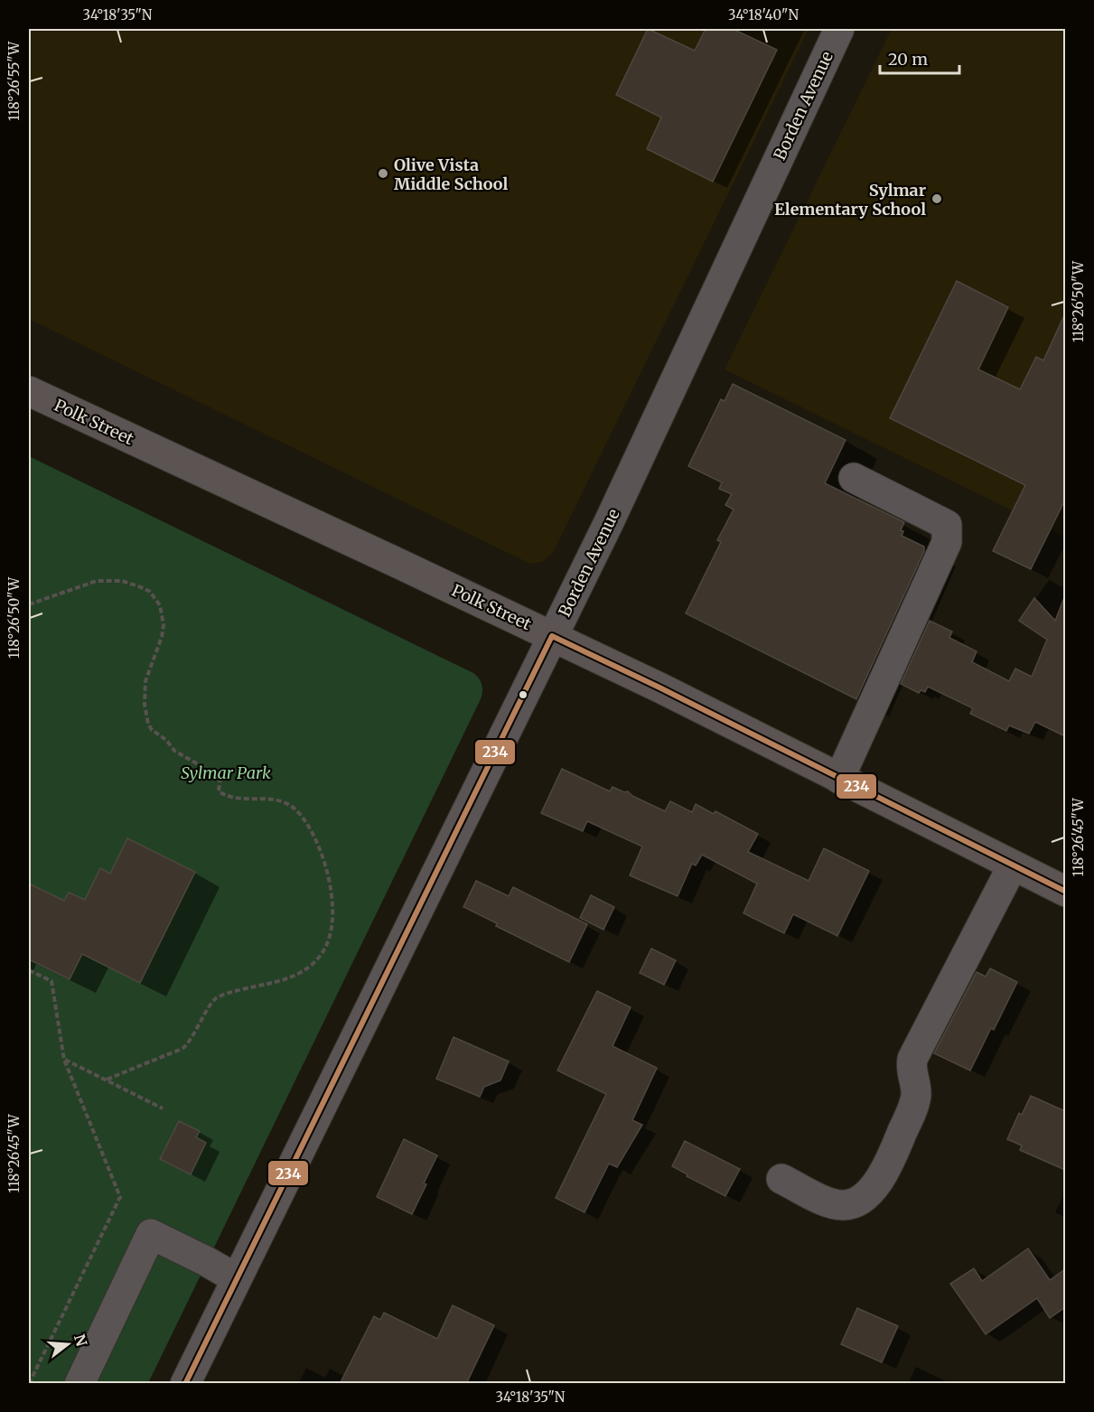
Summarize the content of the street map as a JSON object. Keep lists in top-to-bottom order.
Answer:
{
  "streets": {
    "main road": ["Polk Street"],
    "street": ["Borden Avenue"]
  },
  "crossings": [
    ["Borden Avenue", "Polk Street"]
  ],
  "parks": ["Sylmar Park"],
  "places": ["Olive Vista Middle School", "Sylmar Elementary School"],
  "lines": ["transit line 234"],
  "scale_bar": "20 m",
  "north": "right",
  "coordinates": [
    "34°18'35\"N",
    "34°18'40\"N",
    "118°26'55\"W",
    "118°26'50\"W",
    "118°26'45\"W"
  ]
}
